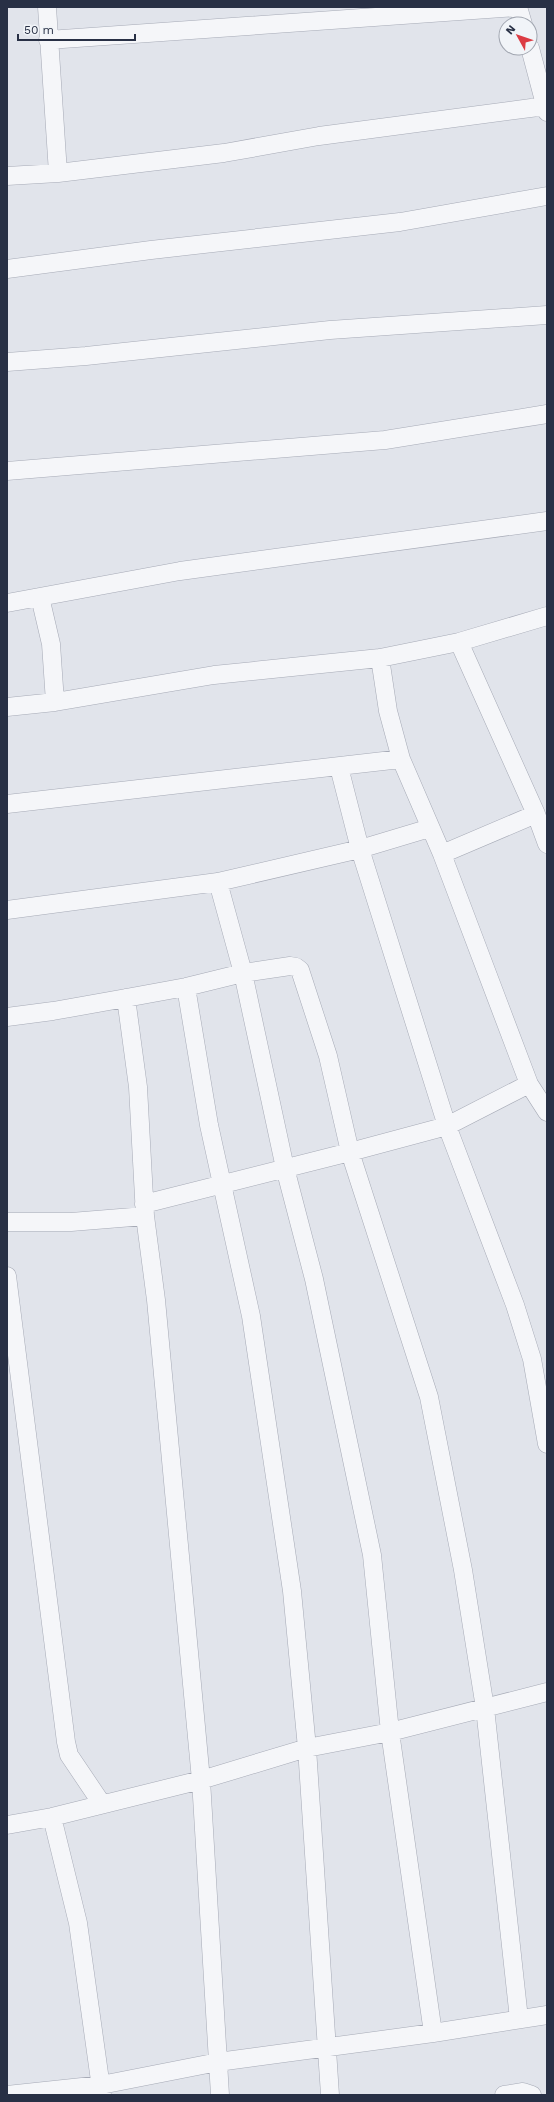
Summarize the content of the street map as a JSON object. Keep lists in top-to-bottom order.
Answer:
{
  "scale_bar": "50 m",
  "north": "top left"
}
